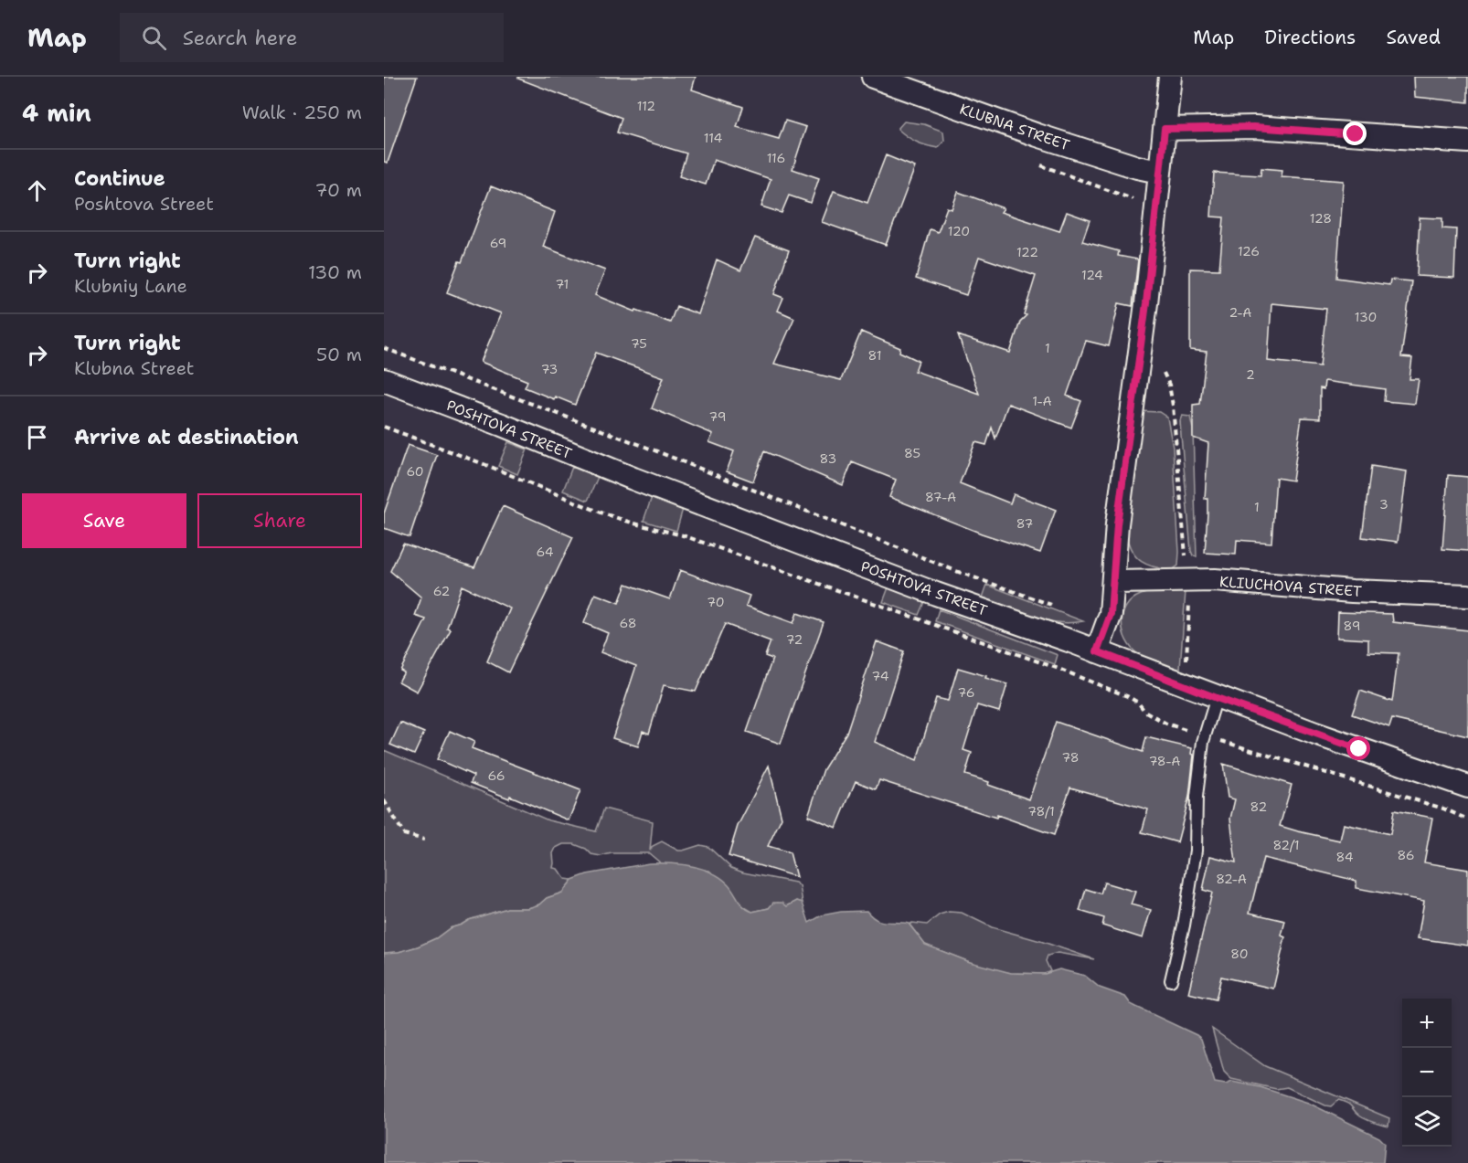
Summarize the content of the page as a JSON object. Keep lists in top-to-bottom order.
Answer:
{
  "streets": {
    "street": ["KLUBNA STREET", "POSHTOVA STREET", "KLIUCHOVA STREET"]
  },
  "house_numbers": [
    "112",
    "114",
    "116",
    "128",
    "120",
    "69",
    "126",
    "122",
    "124",
    "71",
    "2-А",
    "130",
    "75",
    "1",
    "81",
    "73",
    "2",
    "1-А",
    "79",
    "85",
    "83",
    "60",
    "87-А",
    "3",
    "1",
    "87",
    "64",
    "62",
    "70",
    "68",
    "89",
    "72",
    "74",
    "76",
    "78",
    "78-А",
    "66",
    "82",
    "78/1",
    "82/1",
    "86",
    "84",
    "82-А",
    "80"
  ],
  "page": {
    "header": "Map",
    "search": "Search here",
    "nav": ["Map", "Directions", "Saved"],
    "heading": ["4 min", "Walk · 250 m"],
    "list": [
      ["Continue", "Poshtova Street", "70 m"],
      ["Turn right", "Klubniy Lane", "130 m"],
      ["Turn right", "Klubna Street", "50 m"],
      "Arrive at destination"
    ],
    "buttons": ["Save", "Share"],
    "map_buttons": ["+", "−"]
  }
}
